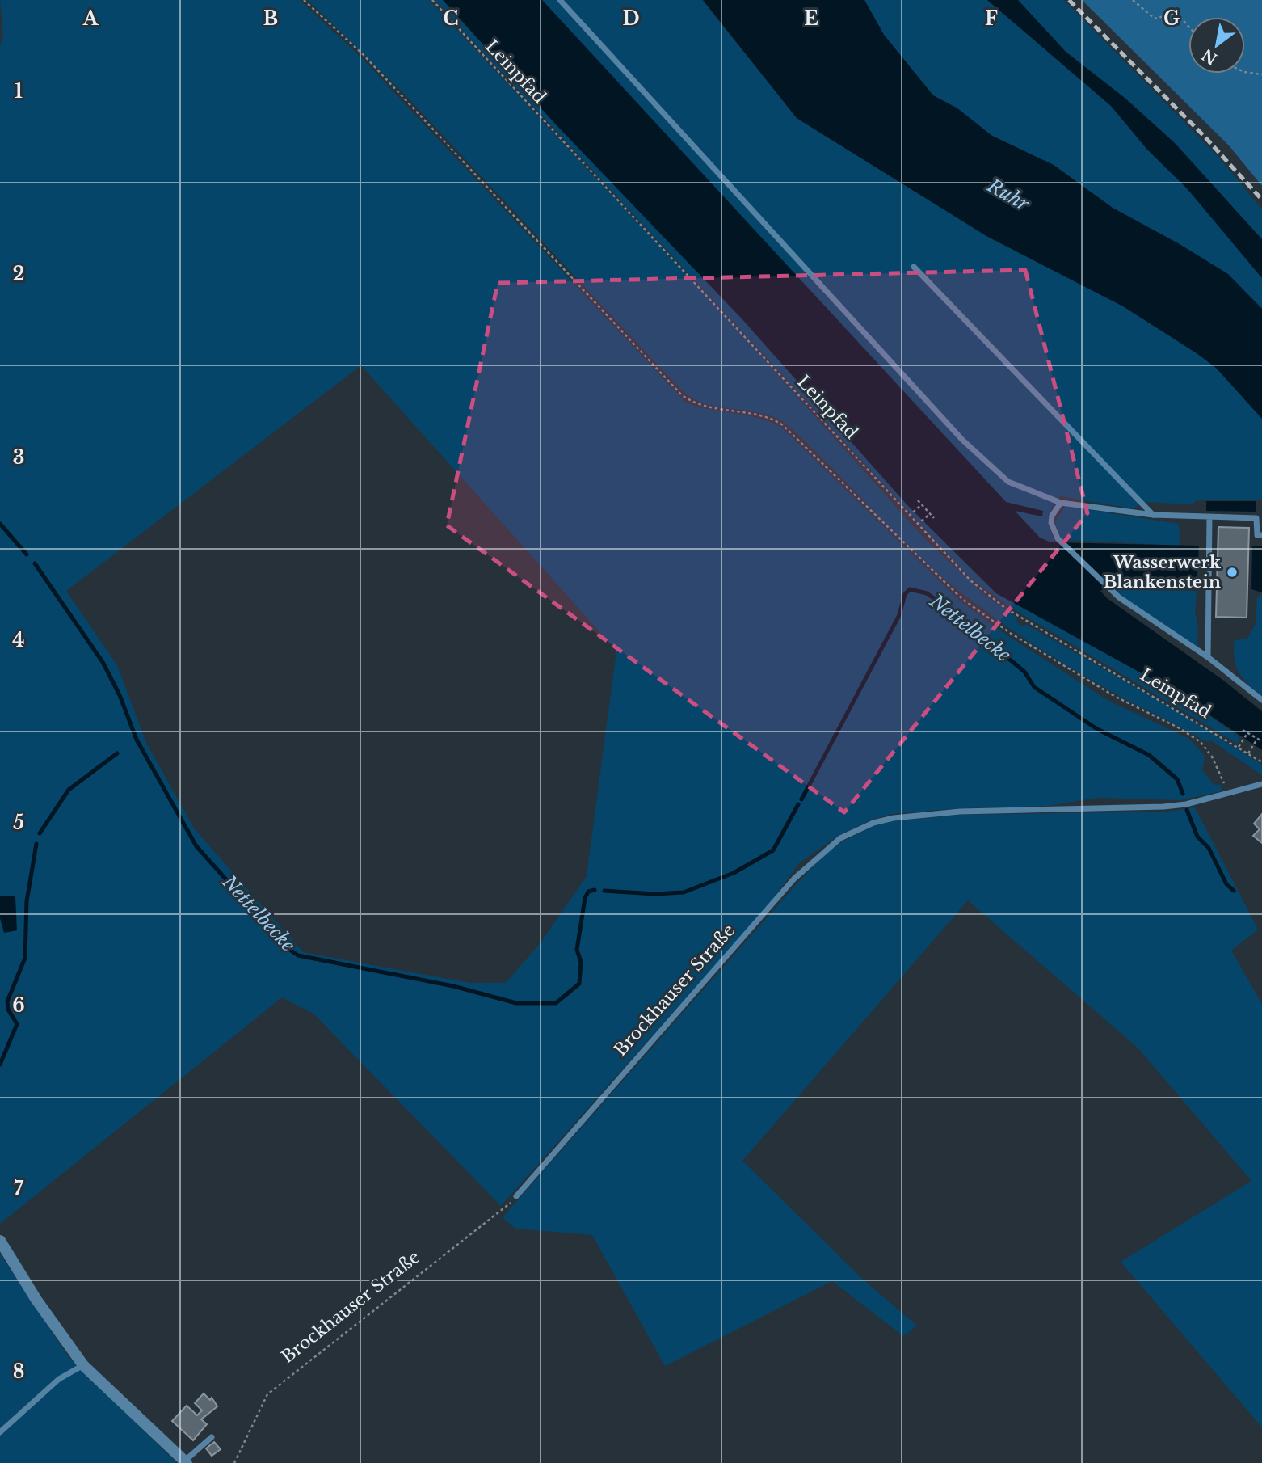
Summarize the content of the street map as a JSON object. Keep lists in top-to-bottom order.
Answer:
{
  "streets": {
    "lane": ["Brockhauser Straße"],
    "path": ["Leinpfad"]
  },
  "water": ["Ruhr", "Nettelbecke"],
  "places": ["Wasserwerk Blankenstein"],
  "north": "bottom left",
  "grid": {
    "columns": [
      "A",
      "B",
      "C",
      "D",
      "E",
      "F",
      "G"
    ],
    "rows": [
      "1",
      "2",
      "3",
      "4",
      "5",
      "6",
      "7",
      "8"
    ]
  }
}
